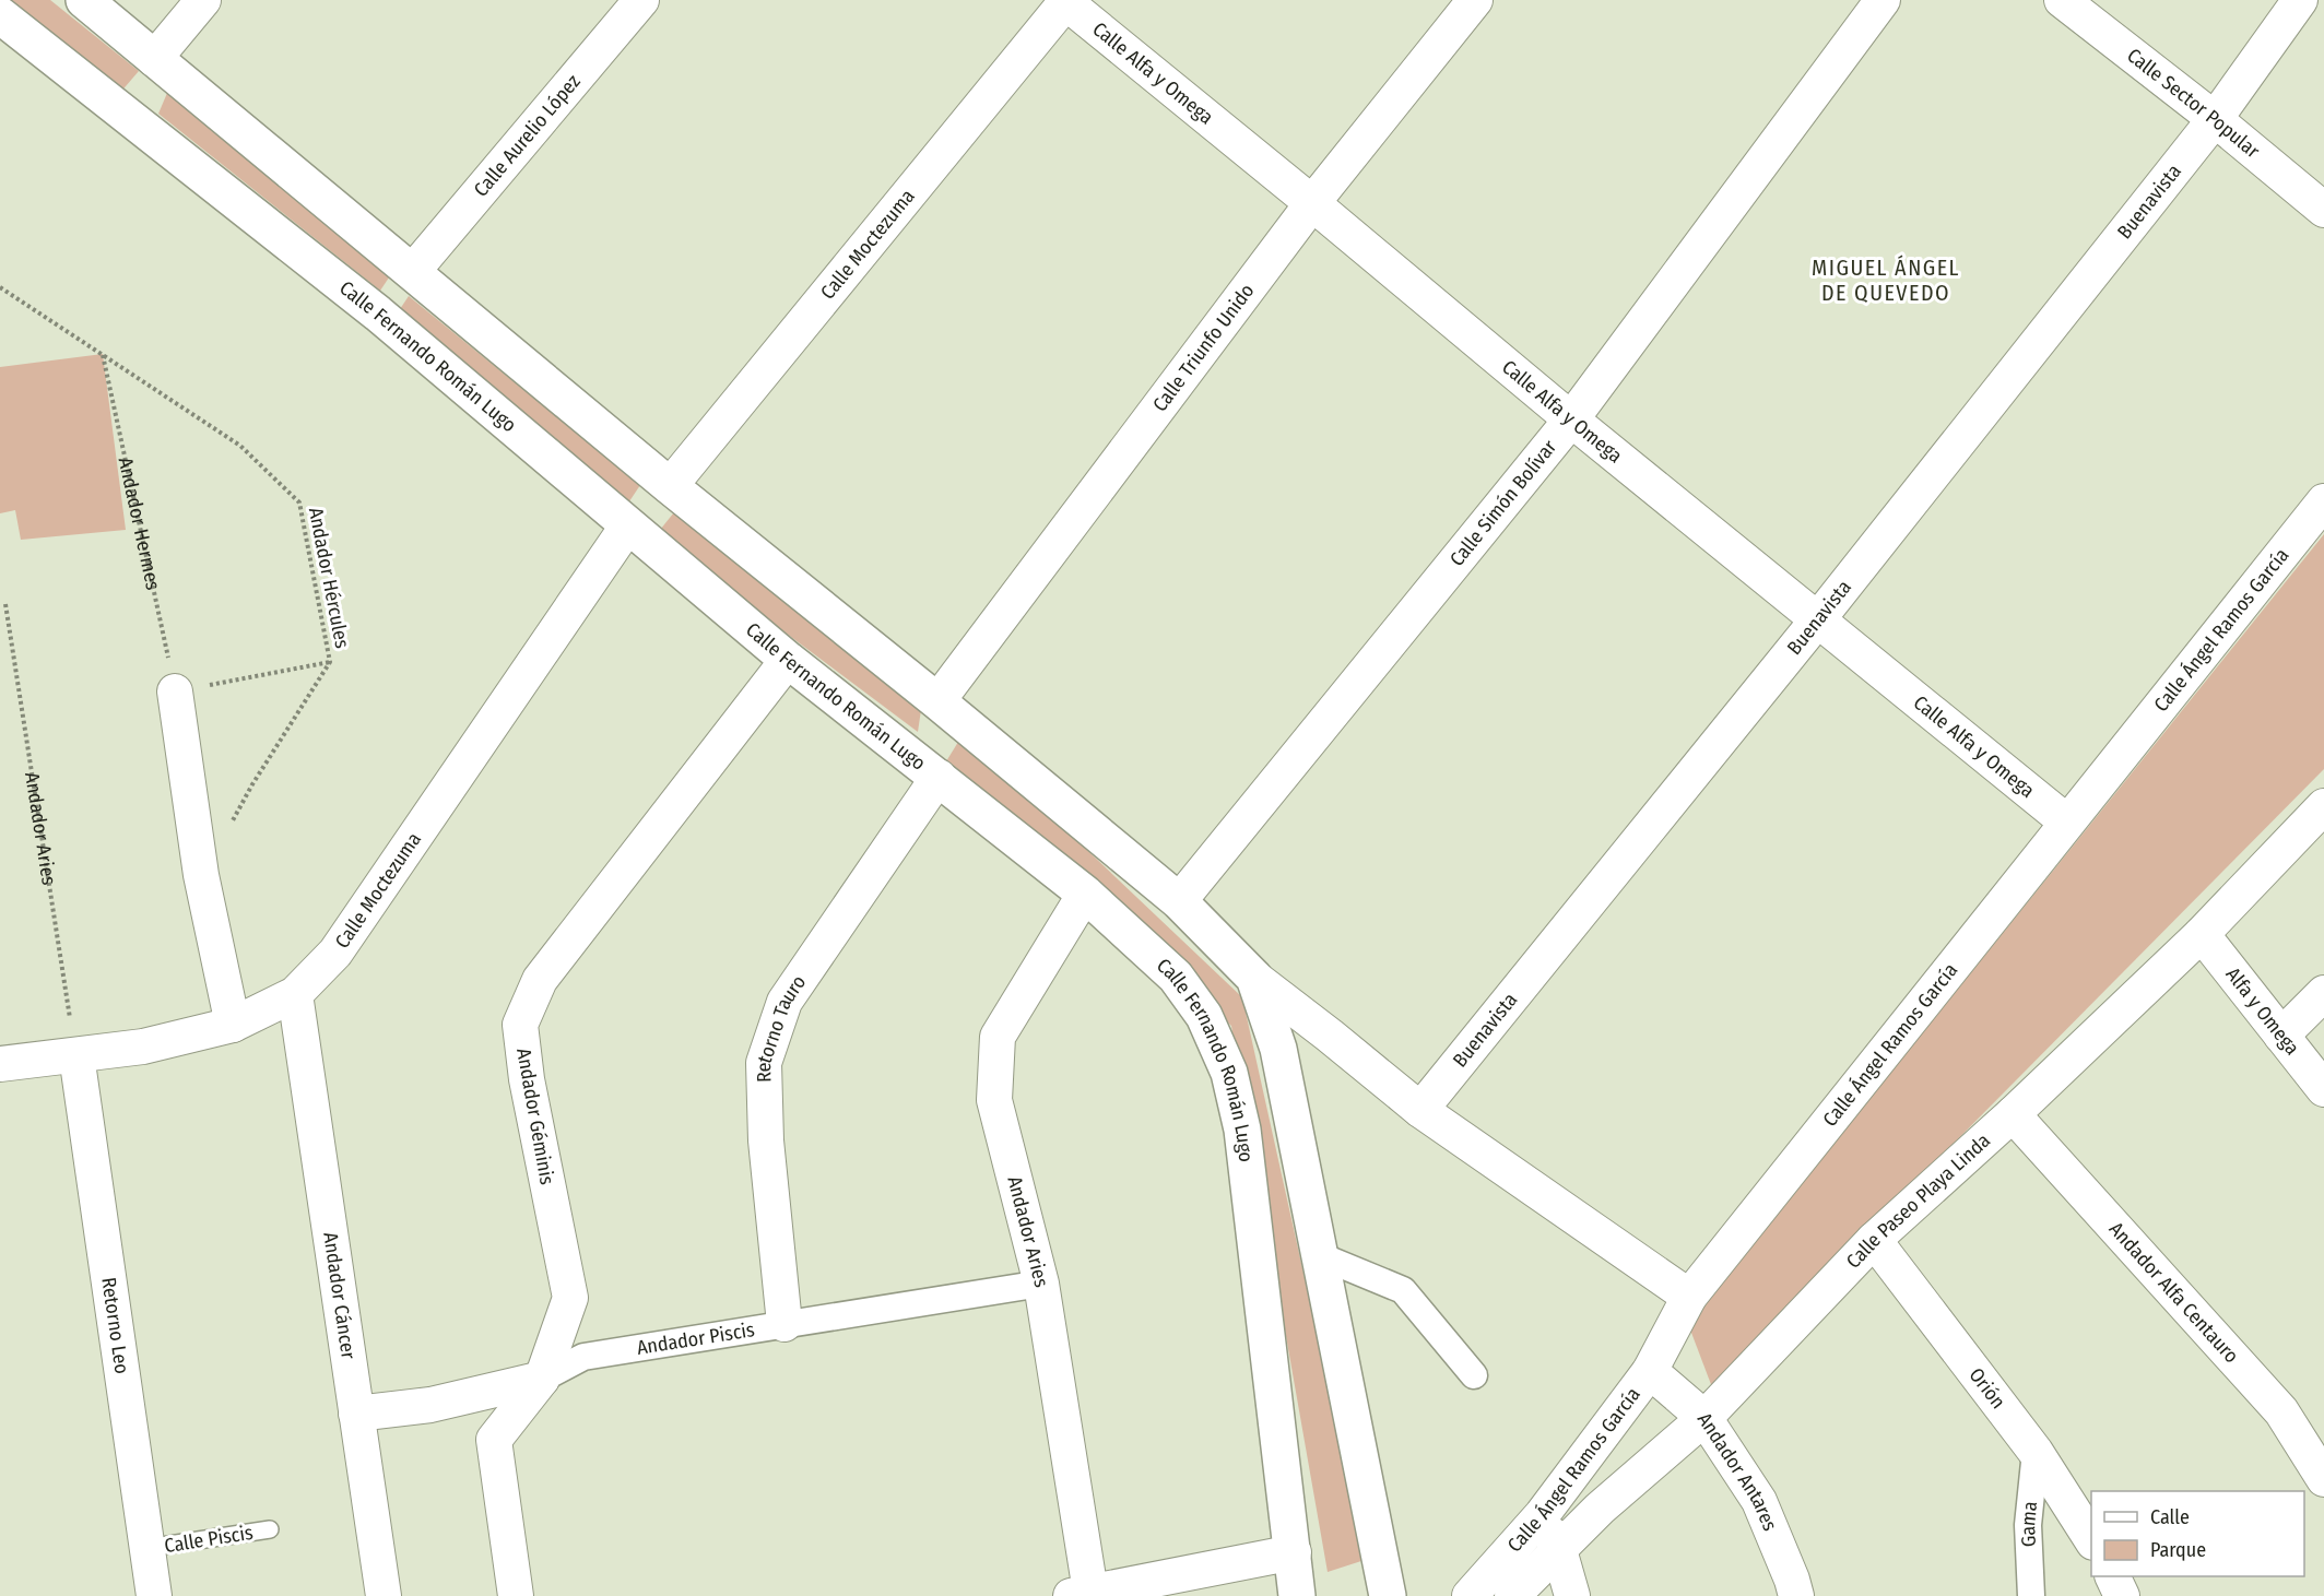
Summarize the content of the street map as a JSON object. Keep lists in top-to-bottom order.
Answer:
{
  "streets": {
    "street": [
      "Calle Alfa y Omega",
      "Calle Sector Popular",
      "Calle Aurelio López",
      "Buenavista",
      "Calle Moctezuma",
      "Calle Triunfo Unido",
      "Calle Fernando Román Lugo",
      "Calle Simón Bolívar",
      "Calle Ángel Ramos García",
      "Andador Aries",
      "Alfa y Omega",
      "Retorno Tauro",
      "Andador Géminis",
      "Calle Paseo Playa Linda",
      "Andador Alfa Centauro",
      "Andador Cáncer",
      "Retorno Leo",
      "Andador Piscis",
      "Orión",
      "Andador Antares",
      "Gama"
    ],
    "lane": ["Calle Piscis"],
    "path": ["Andador Hermes", "Andador Hércules"]
  },
  "crossings": [
    ["Calle Alfa y Omega", "Buenavista"],
    ["Calle Alfa y Omega", "Calle Moctezuma"],
    ["Calle Alfa y Omega", "Calle Triunfo Unido"],
    ["Calle Alfa y Omega", "Calle Simón Bolívar"],
    ["Calle Alfa y Omega", "Calle Ángel Ramos García"],
    ["Calle Sector Popular", "Buenavista"],
    ["Calle Moctezuma", "Calle Fernando Román Lugo"],
    ["Calle Moctezuma", "Andador Aries"],
    ["Calle Moctezuma", "Andador Cáncer"],
    ["Calle Moctezuma", "Retorno Leo"],
    ["Calle Fernando Román Lugo", "Andador Aries"],
    ["Calle Fernando Román Lugo", "Retorno Tauro"],
    ["Calle Fernando Román Lugo", "Andador Géminis"],
    ["Andador Hermes", "Andador Hércules"],
    ["Calle Ángel Ramos García", "Andador Antares"],
    ["Andador Aries", "Retorno Leo"],
    ["Andador Aries", "Andador Piscis"],
    ["Alfa y Omega", "Calle Paseo Playa Linda"],
    ["Retorno Tauro", "Andador Piscis"],
    ["Andador Géminis", "Andador Piscis"],
    ["Calle Paseo Playa Linda", "Andador Alfa Centauro"],
    ["Calle Paseo Playa Linda", "Orión"],
    ["Calle Paseo Playa Linda", "Andador Antares"],
    ["Andador Cáncer", "Andador Piscis"],
    ["Retorno Leo", "Calle Piscis"],
    ["Orión", "Gama"]
  ],
  "districts": ["MIGUEL ÁNGEL DE QUEVEDO"],
  "legend": ["Calle", "Parque"]
}
